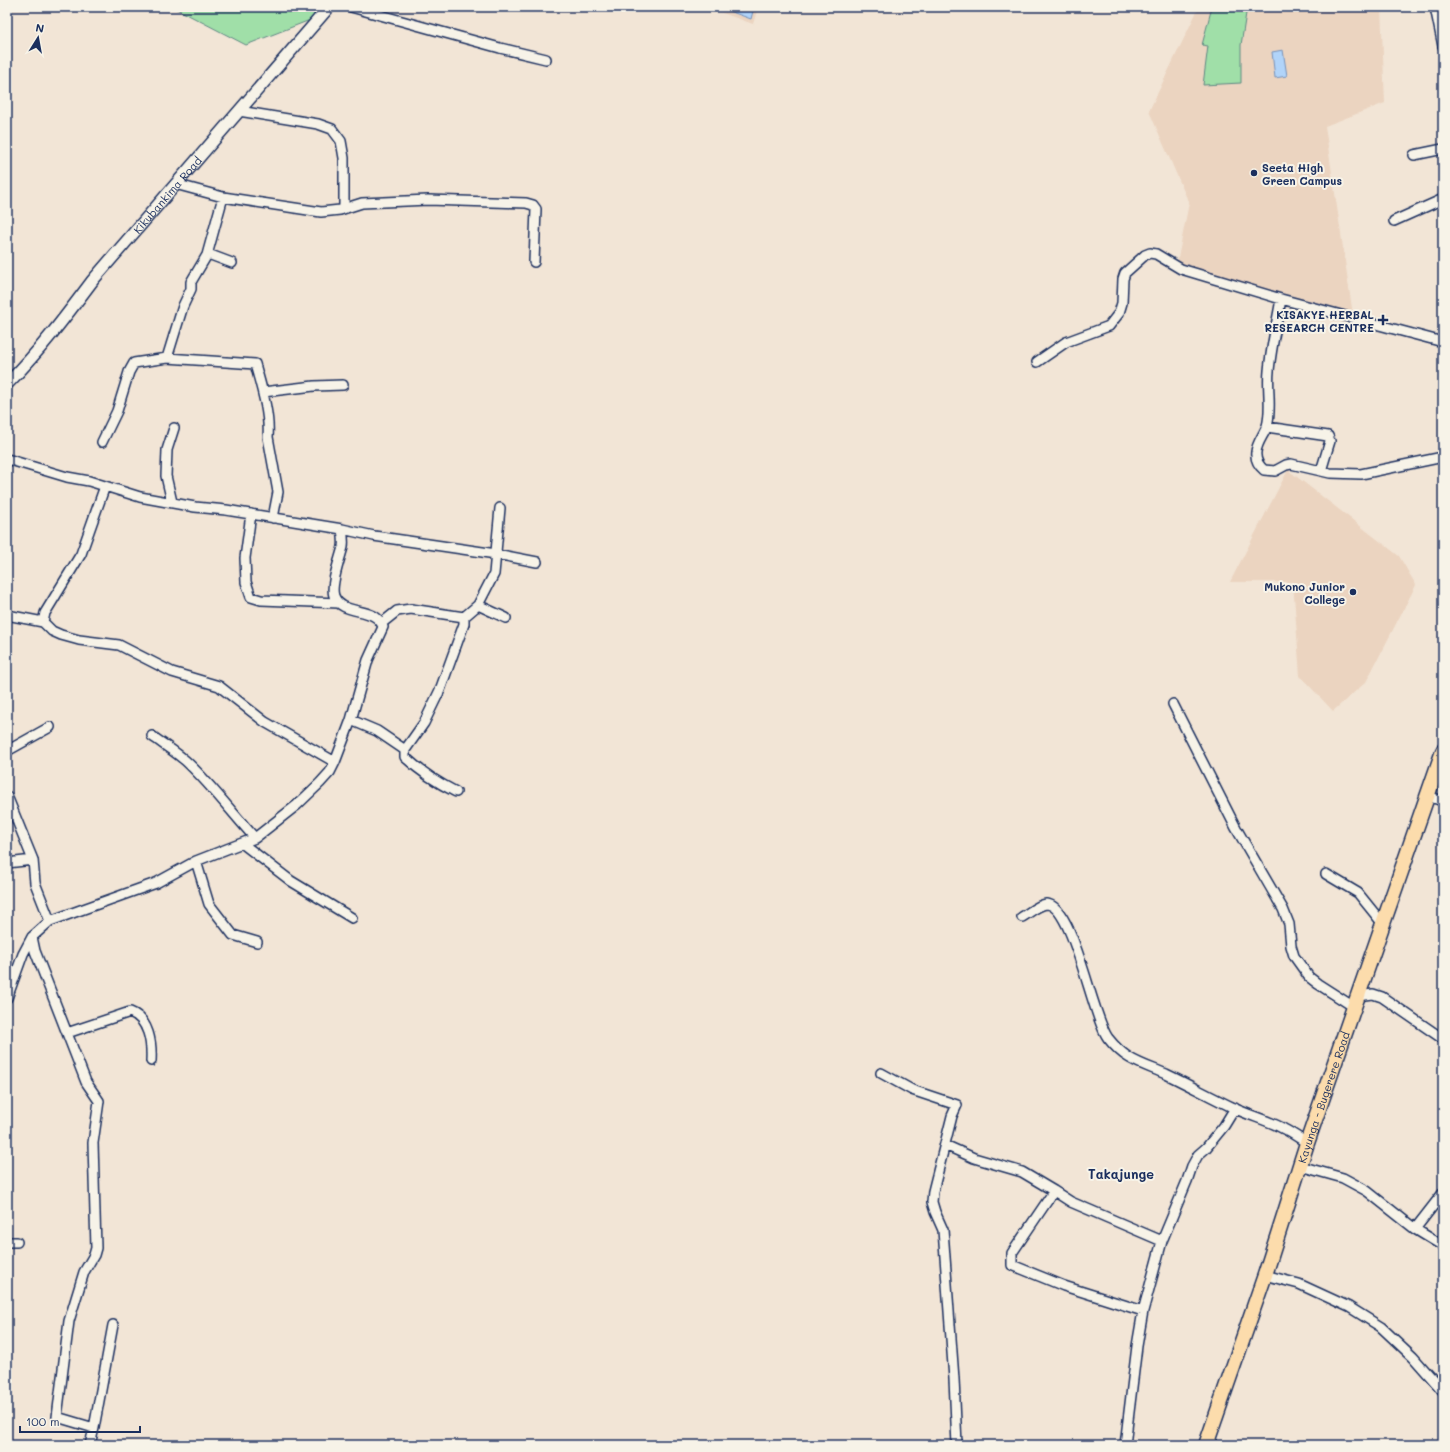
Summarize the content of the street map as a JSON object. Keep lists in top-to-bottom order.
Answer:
{
  "streets": {
    "main road": ["Kayunga - Bugerere Road"],
    "street": ["Kikubankima Road"]
  },
  "districts": ["Takajunge"],
  "places": {
    "other": ["Seeta High Green Campus", "Mukono Junior College"],
    "health": ["KISAKYE HERBAL RESEARCH CENTRE"]
  },
  "scale_bar": "100 m",
  "north": "top"
}
